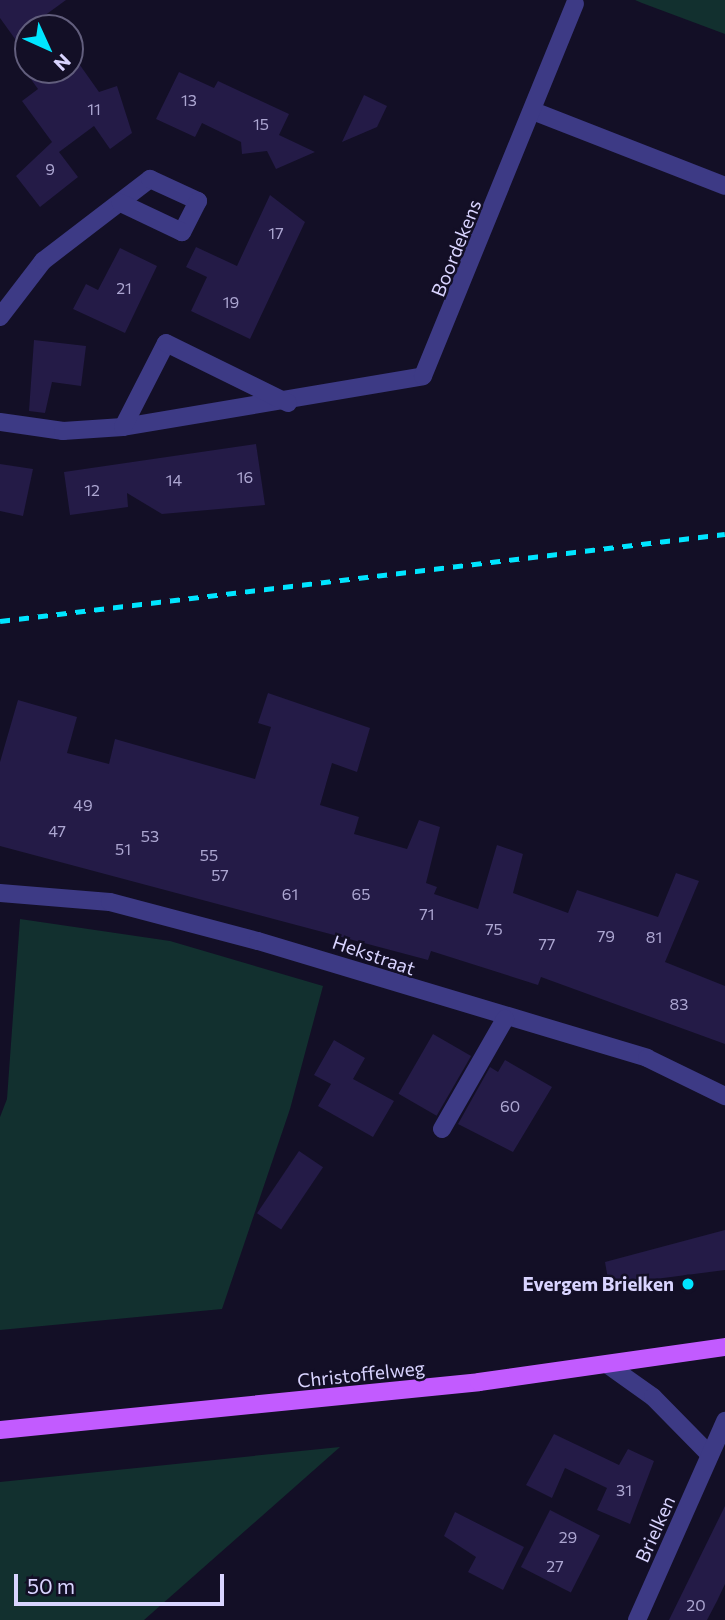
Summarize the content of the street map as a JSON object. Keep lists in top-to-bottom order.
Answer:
{
  "streets": {
    "main road": ["Christoffelweg"],
    "street": ["Boordekens", "Hekstraat", "Brielken"]
  },
  "places": ["Evergem Brielken"],
  "house_numbers": [
    "13",
    "11",
    "15",
    "9",
    "17",
    "21",
    "19",
    "16",
    "14",
    "12",
    "49",
    "47",
    "53",
    "51",
    "55",
    "57",
    "61",
    "65",
    "71",
    "75",
    "79",
    "81",
    "77",
    "83",
    "60",
    "31",
    "29",
    "27",
    "20"
  ],
  "scale_bar": "50 m",
  "north": "bottom right"
}
